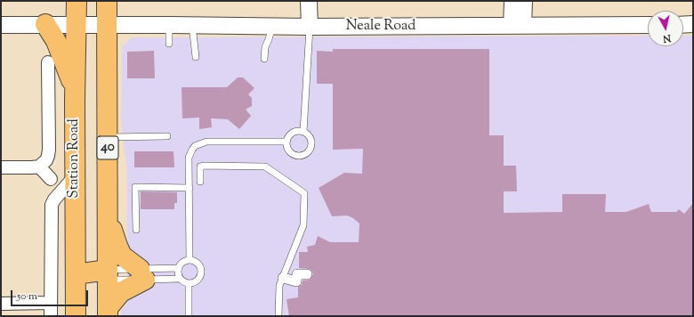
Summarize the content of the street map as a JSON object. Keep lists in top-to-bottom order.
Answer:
{
  "streets": {
    "main road": ["40", "Station Road"],
    "street": ["Neale Road"]
  },
  "crossings": [
    ["Neale Road", "40"],
    ["Neale Road", "Station Road"]
  ],
  "scale_bar": "50 m",
  "north": "bottom"
}
